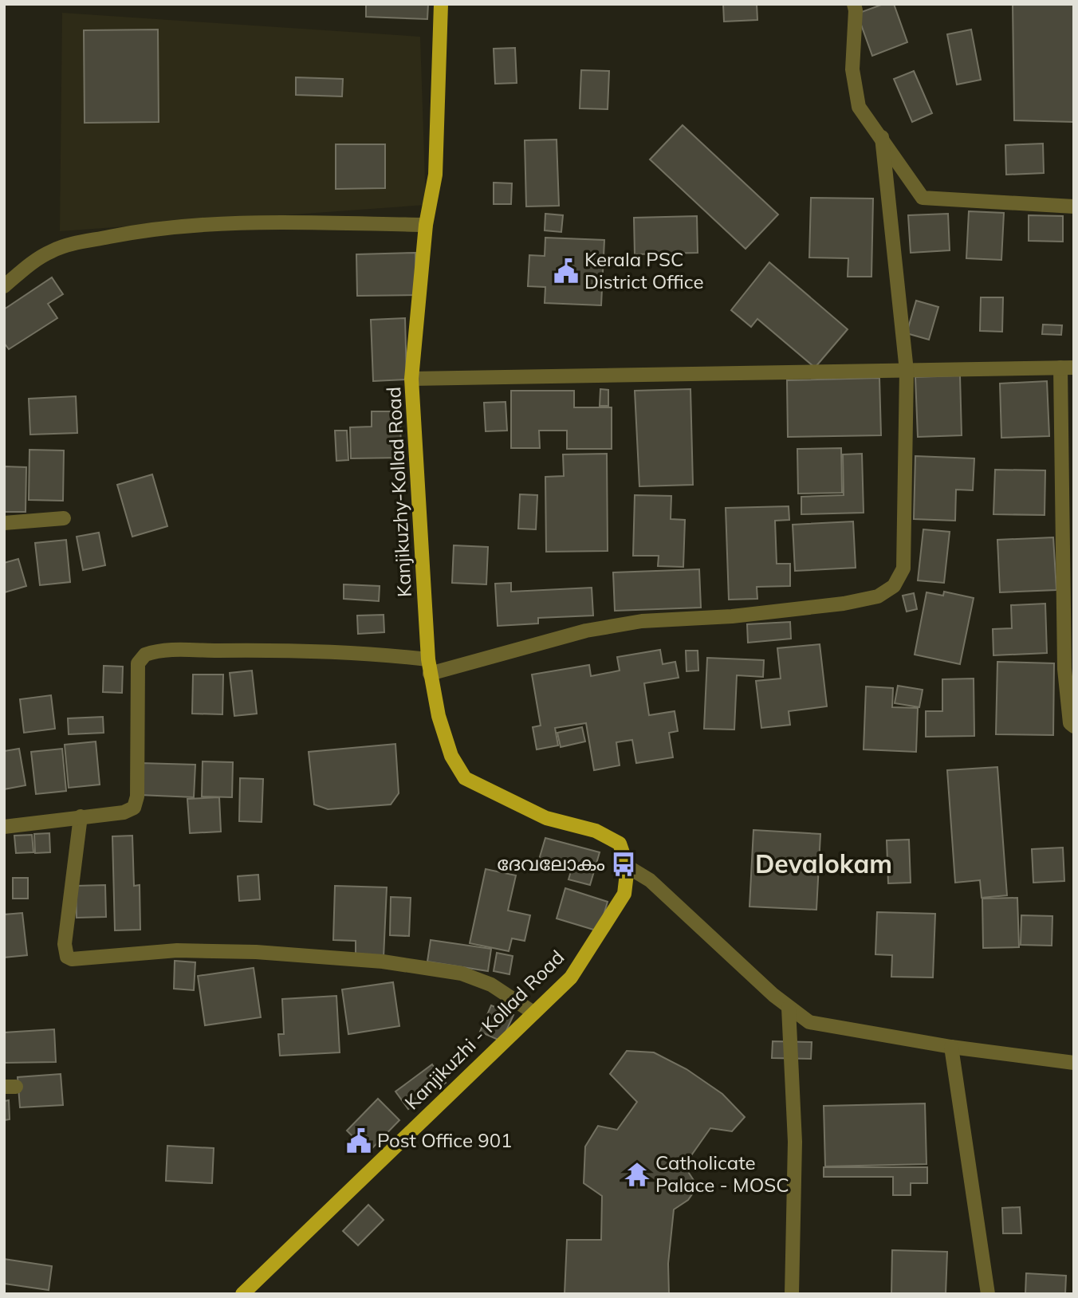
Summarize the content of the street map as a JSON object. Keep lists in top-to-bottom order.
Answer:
{
  "streets": {
    "main road": ["Kanjikuzhy-Kollad Road", "Kanjikuzhi - Kollad Road"]
  },
  "crossings": [
    ["Kanjikuzhy-Kollad Road", "Kanjikuzhi - Kollad Road"]
  ],
  "districts": ["Devalokam"],
  "places": {
    "public building": ["Kerala PSC District Office", "Post Office 901"],
    "bus stop": ["ദേവലോകം"],
    "temple": ["Catholicate Palace - MOSC"]
  }
}
